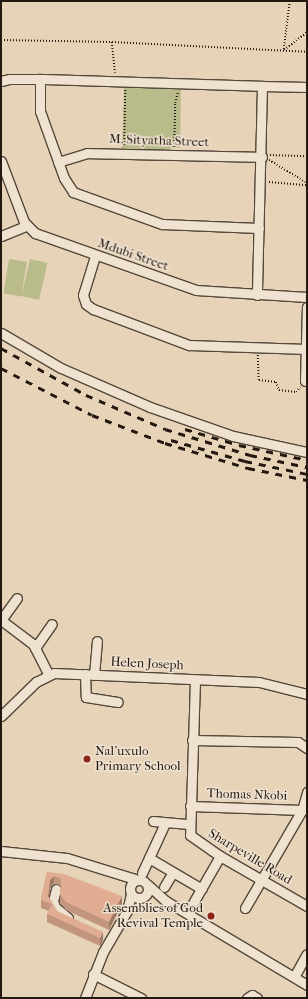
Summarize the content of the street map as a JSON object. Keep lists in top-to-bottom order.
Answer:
{
  "streets": {
    "street": [
      "M. Sityatha Street",
      "Mdubi Street",
      "Helen Joseph",
      "Thomas Nkobi",
      "Sharpeville Road"
    ]
  },
  "places": ["Nal'uxulo Primary School", "Assemblies of God Revival Temple"]
}
